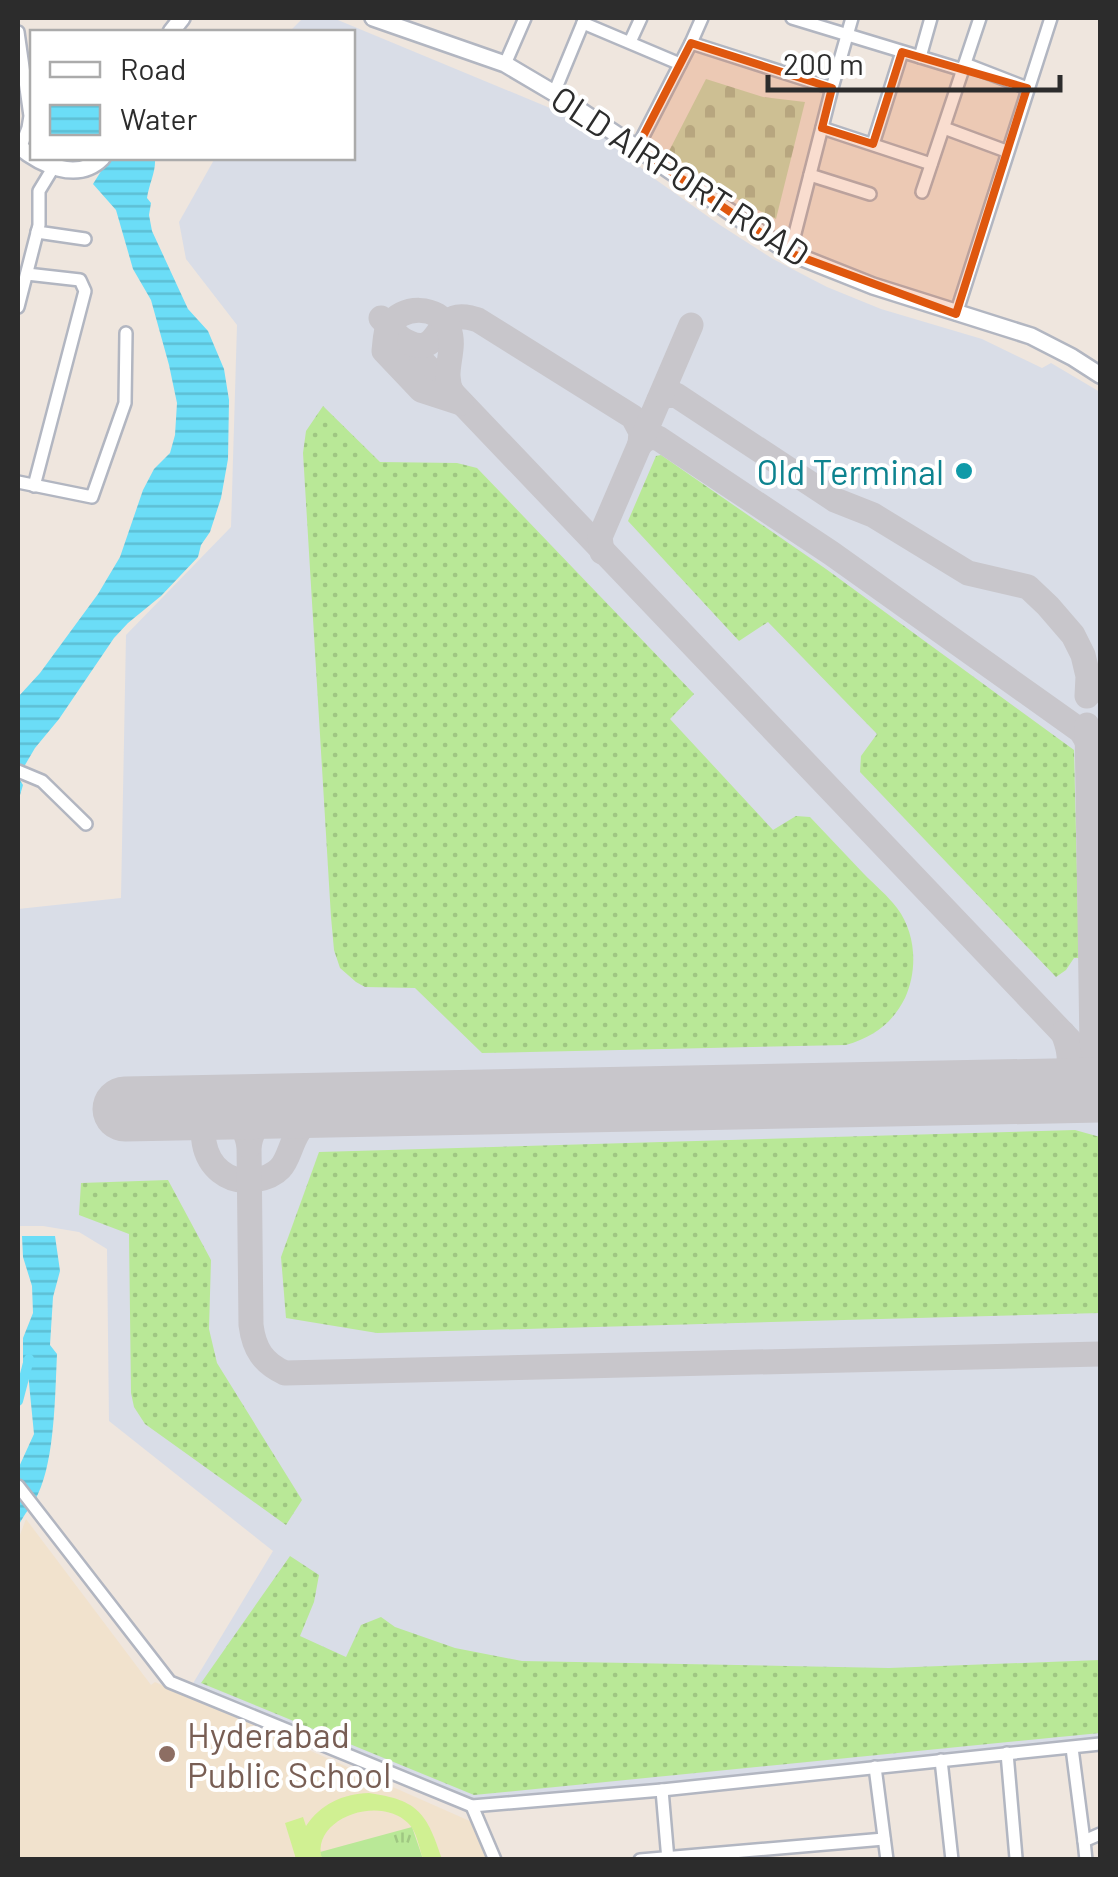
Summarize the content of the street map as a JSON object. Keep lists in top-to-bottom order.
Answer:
{
  "streets": {
    "main road": ["OLD AIRPORT ROAD"]
  },
  "places": ["Old Terminal", "Hyderabad Public School"],
  "legend": ["Road", "Water"],
  "scale_bar": "200 m"
}
